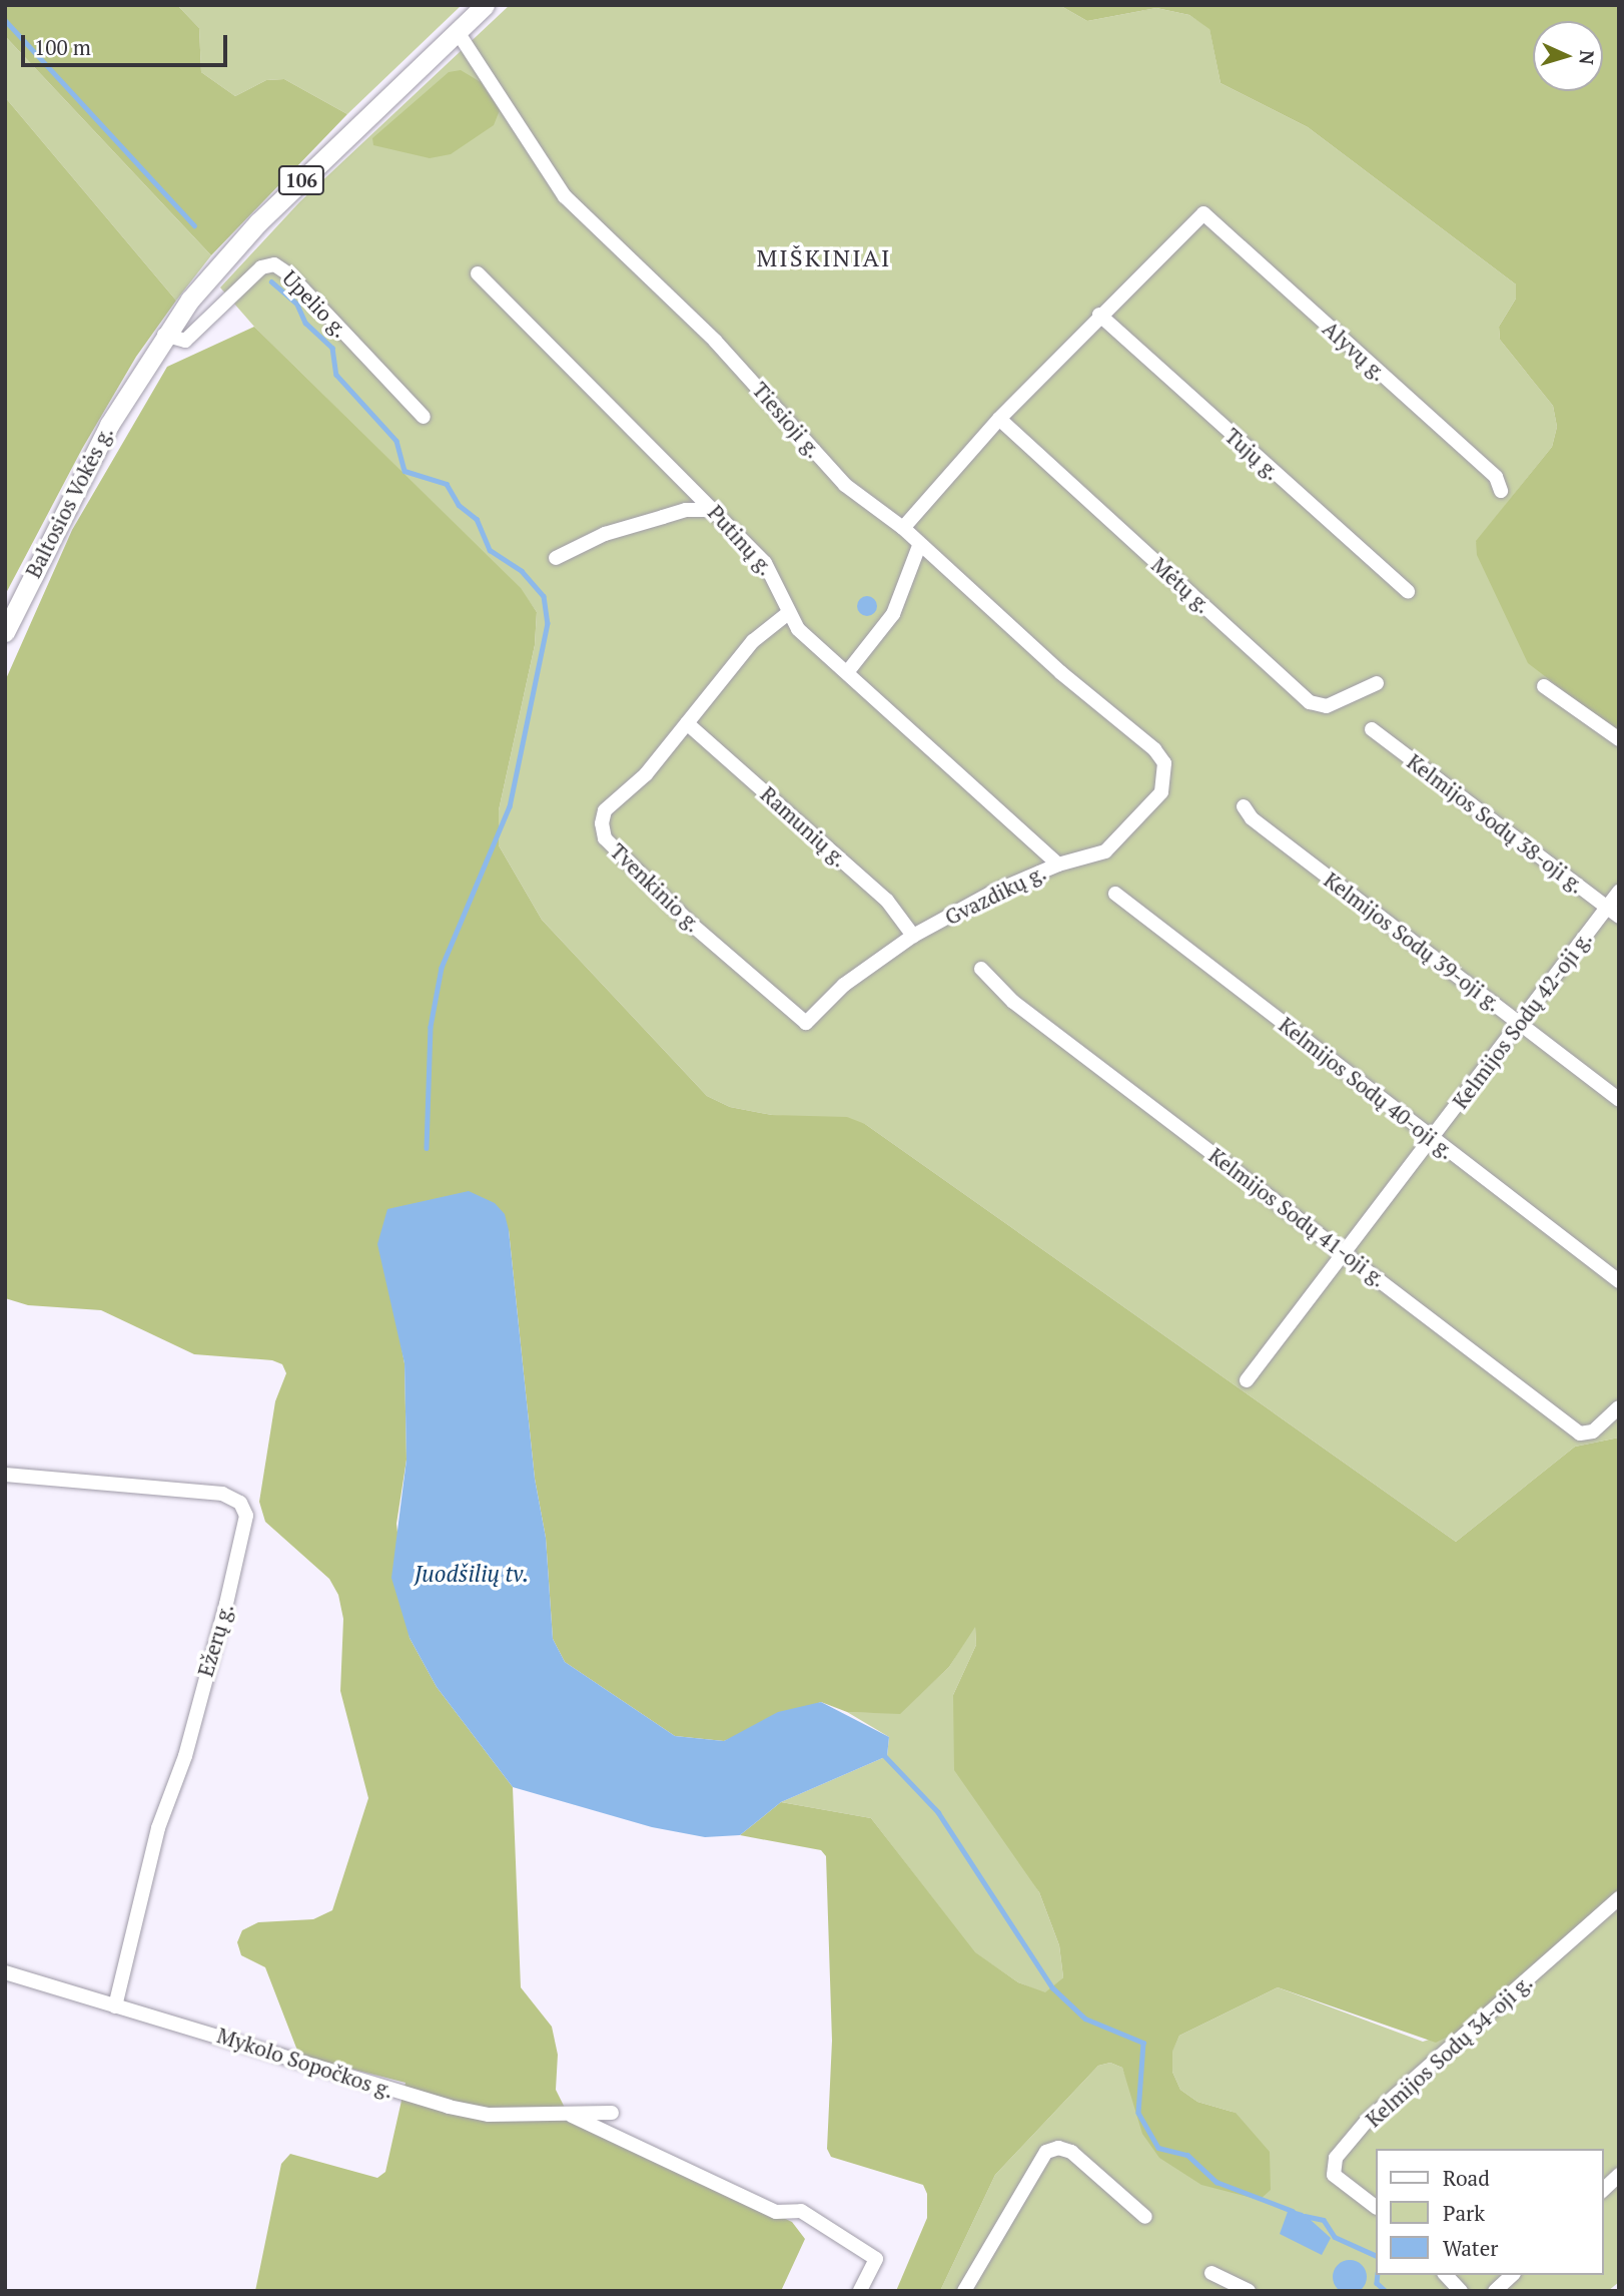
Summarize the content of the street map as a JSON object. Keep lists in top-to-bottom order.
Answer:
{
  "streets": {
    "main road": ["106", "Baltosios Vokės g."],
    "street": [
      "Upelio g.",
      "Alyvų g.",
      "Tiesioji g.",
      "Tujų g.",
      "Putinų g.",
      "Mėtų g.",
      "Kelmijos Sodų 38-oji g.",
      "Ramunių g.",
      "Tvenkinio g.",
      "Gvazdikų g.",
      "Kelmijos Sodų 39-oji g.",
      "Kelmijos Sodų 42-oji g.",
      "Kelmijos Sodų 40-oji g.",
      "Kelmijos Sodų 41-oji g.",
      "Ežerų g.",
      "Kelmijos Sodų 34-oji g.",
      "Mykolo Sopočkos g."
    ]
  },
  "crossings": [
    ["106", "Upelio g."],
    ["106", "Tiesioji g."],
    ["106", "Baltosios Vokės g."],
    ["Upelio g.", "Baltosios Vokės g."],
    ["Alyvų g.", "Tujų g."],
    ["Tiesioji g.", "Gvazdikų g."],
    ["Putinų g.", "Tvenkinio g."],
    ["Putinų g.", "Gvazdikų g."],
    ["Kelmijos Sodų 38-oji g.", "Kelmijos Sodų 42-oji g."],
    ["Ramunių g.", "Tvenkinio g."],
    ["Ramunių g.", "Gvazdikų g."],
    ["Tvenkinio g.", "Gvazdikų g."],
    ["Kelmijos Sodų 39-oji g.", "Kelmijos Sodų 42-oji g."],
    ["Kelmijos Sodų 42-oji g.", "Kelmijos Sodų 40-oji g."],
    ["Kelmijos Sodų 42-oji g.", "Kelmijos Sodų 41-oji g."],
    ["Ežerų g.", "Mykolo Sopočkos g."]
  ],
  "districts": ["MIŠKINIAI"],
  "water": ["Juodšilių tv."],
  "legend": ["Road", "Park", "Water"],
  "scale_bar": "100 m",
  "north": "right"
}
